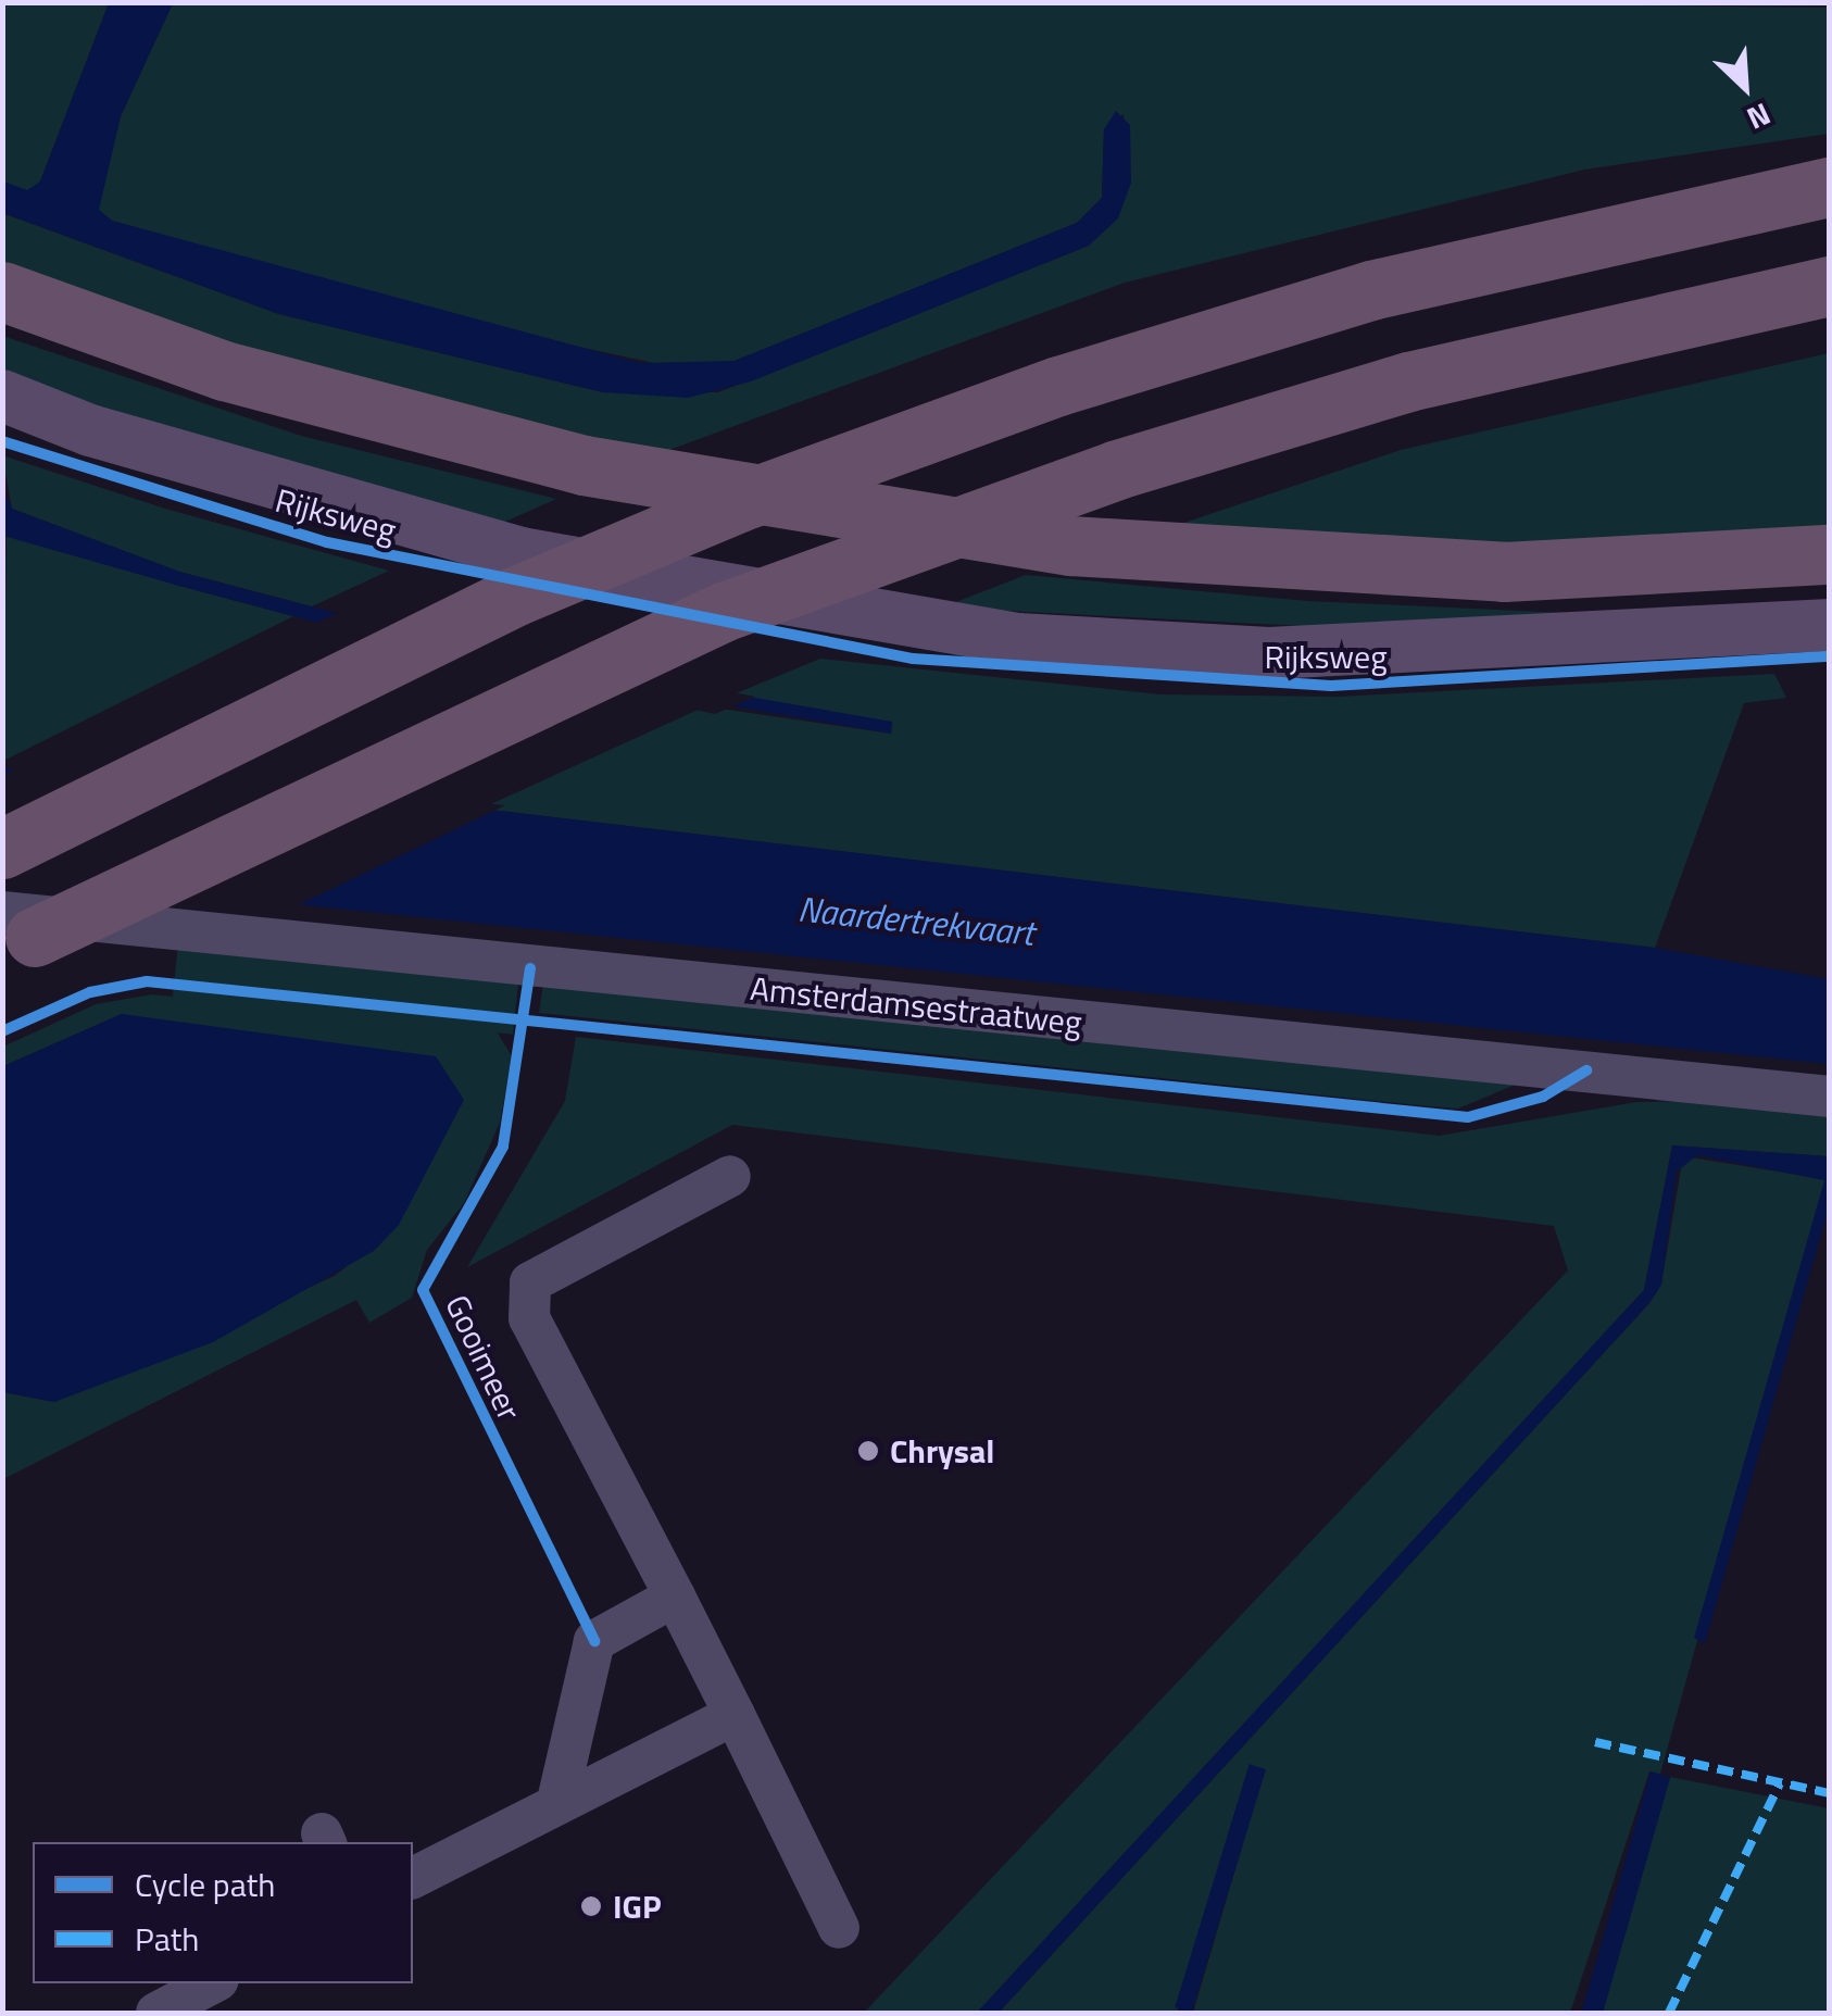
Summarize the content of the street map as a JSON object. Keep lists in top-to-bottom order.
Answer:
{
  "streets": {
    "main road": ["Rijksweg"],
    "street": ["Amsterdamsestraatweg"],
    "cycle path": ["Gooimeer"]
  },
  "water": ["Naardertrekvaart"],
  "places": ["Chrysal", "IGP"],
  "legend": ["Cycle path", "Path"],
  "north": "bottom right"
}
